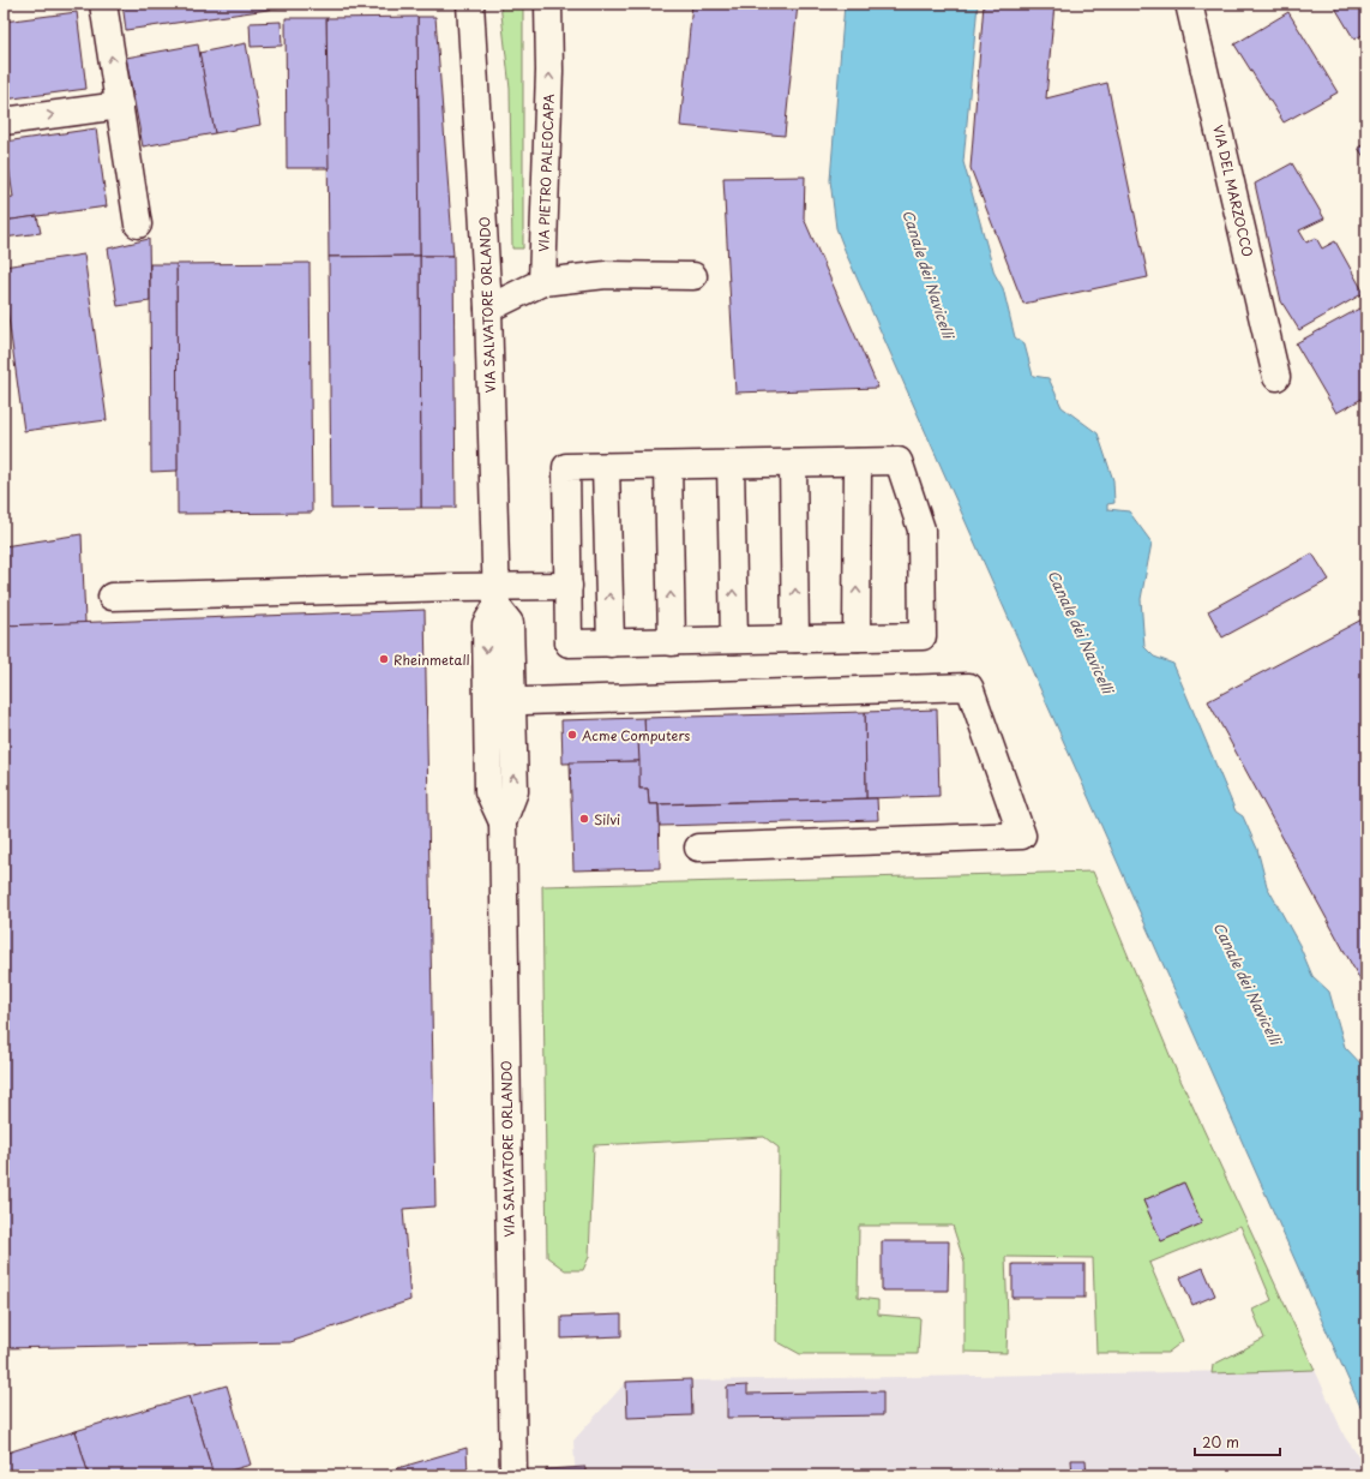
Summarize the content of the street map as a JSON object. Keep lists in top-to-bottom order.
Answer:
{
  "streets": {
    "main road": ["VIA PIETRO PALEOCAPA", "VIA DEL MARZOCCO", "VIA SALVATORE ORLANDO"]
  },
  "one_way": ["VIA PIETRO PALEOCAPA"],
  "water": ["Canale dei Navicelli"],
  "places": ["Rheinmetall", "Acme Computers", "Silvi"],
  "scale_bar": "20 m"
}
